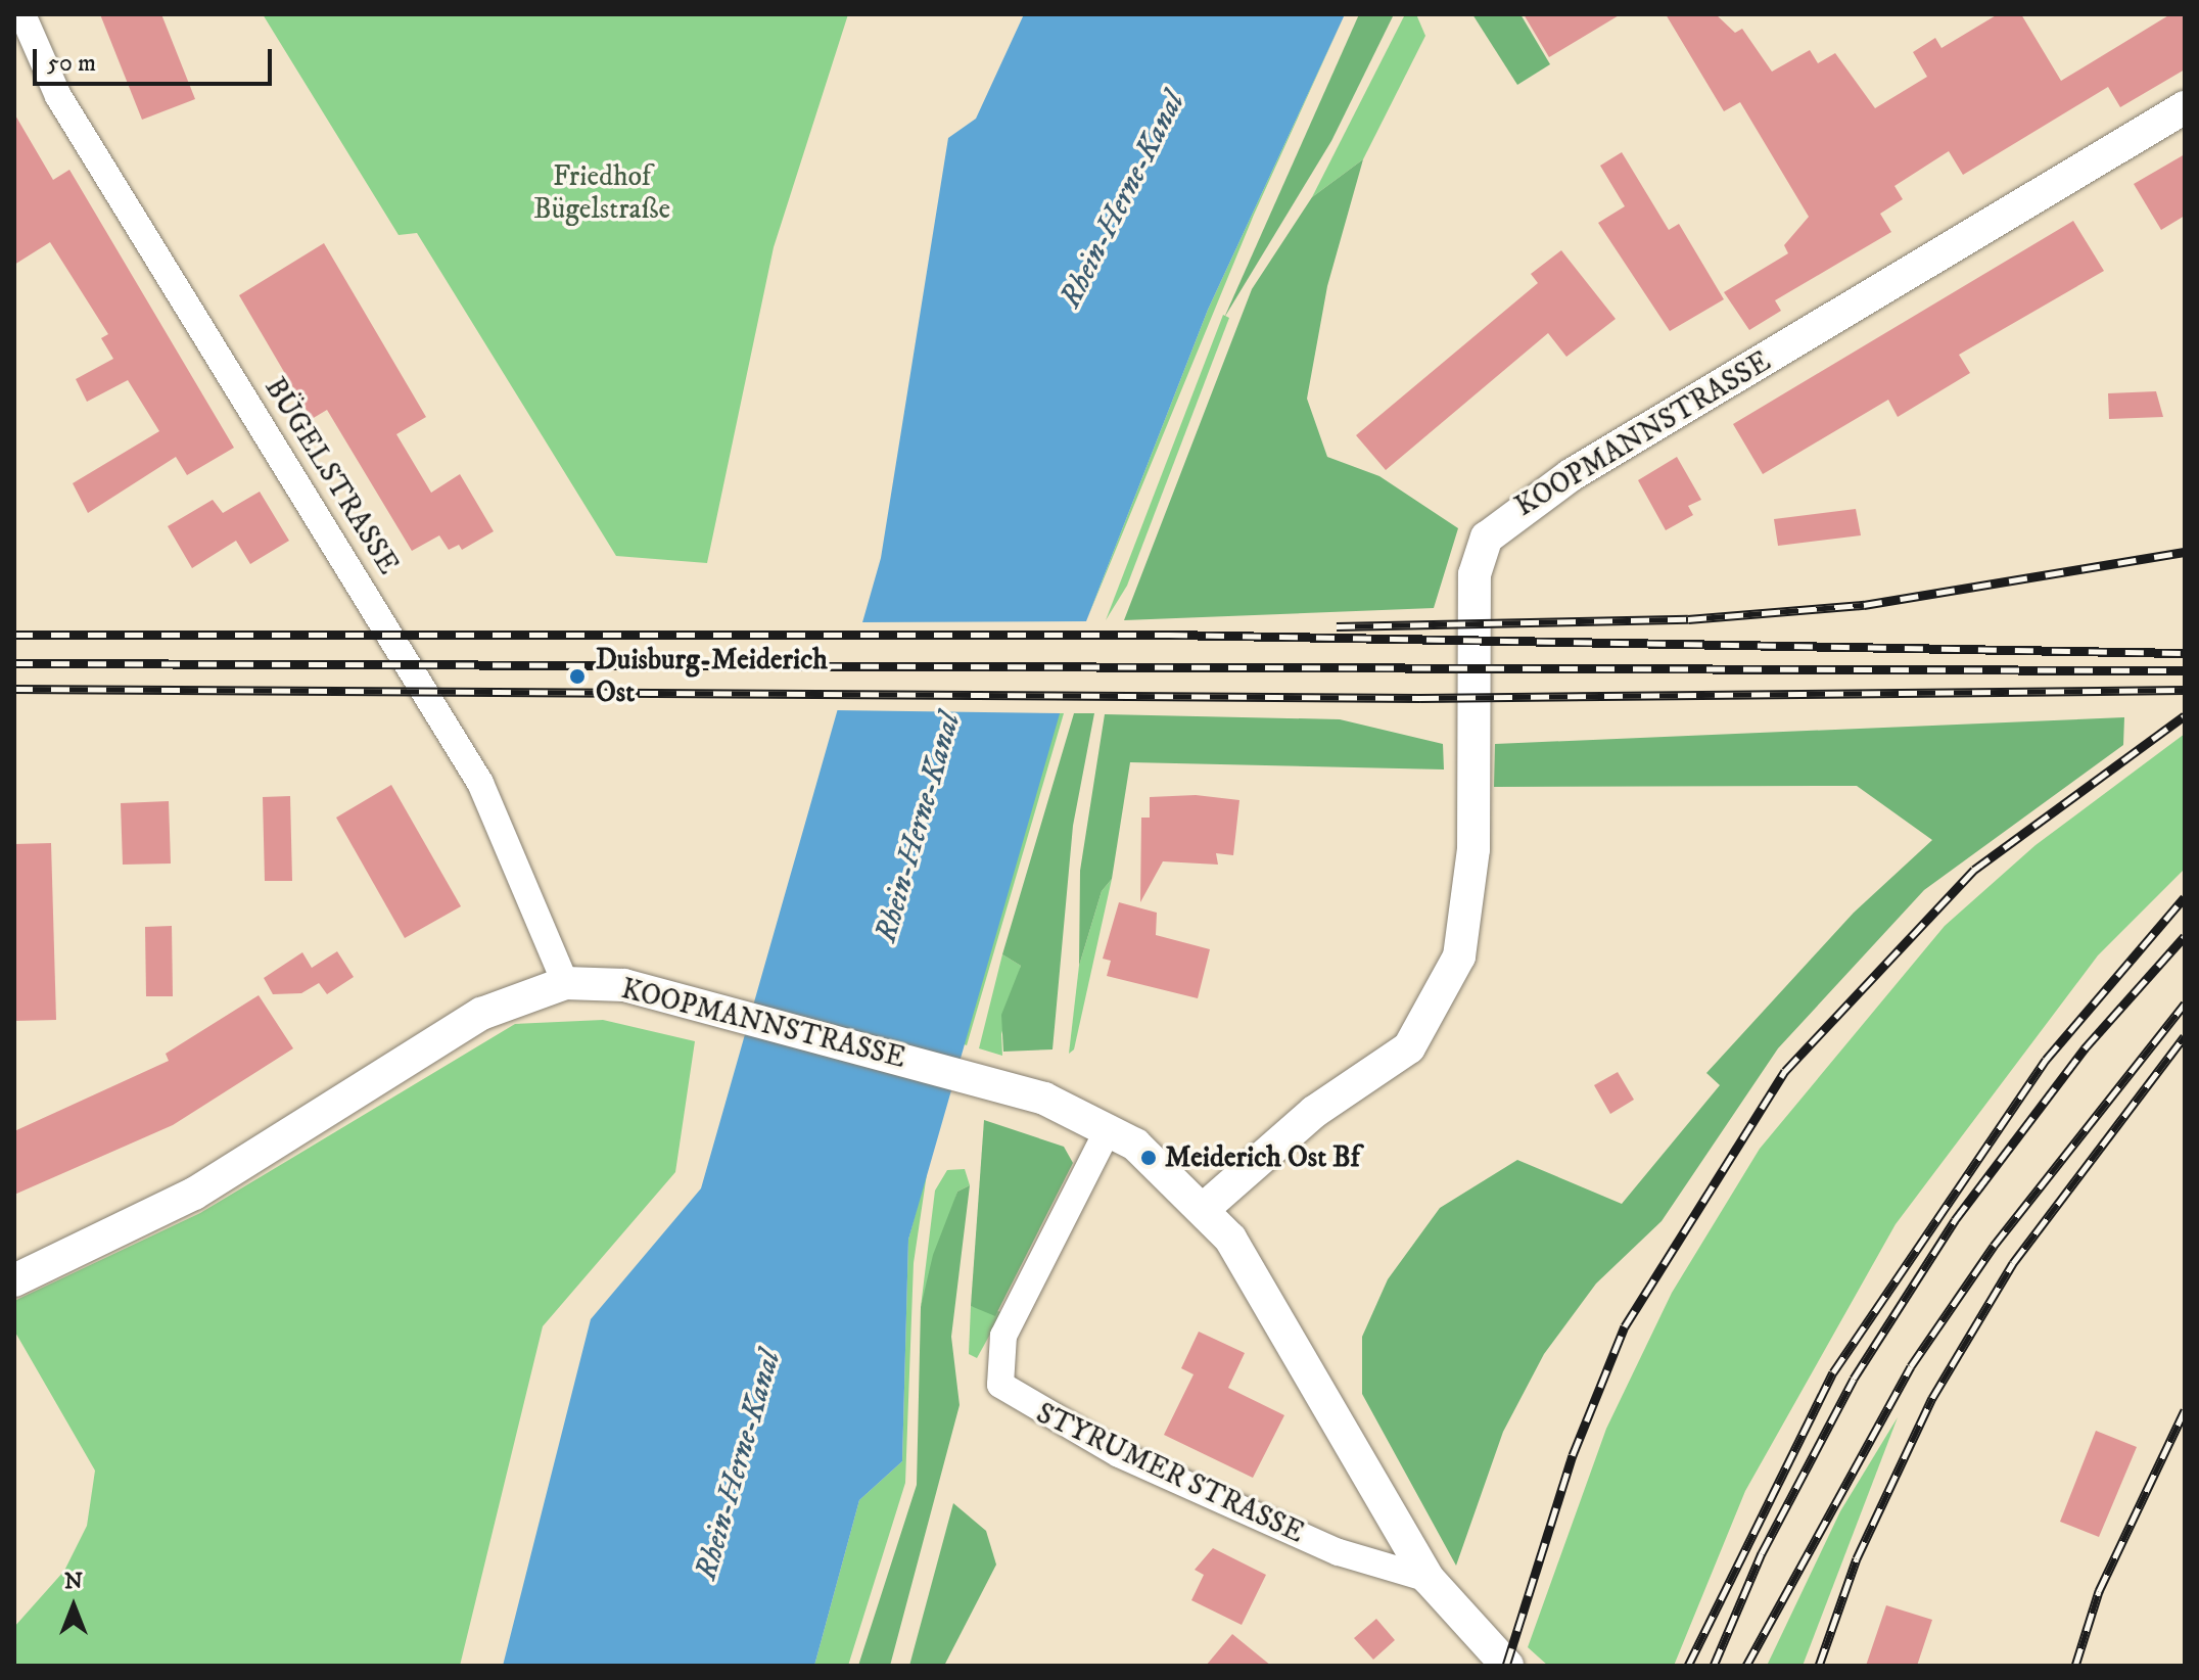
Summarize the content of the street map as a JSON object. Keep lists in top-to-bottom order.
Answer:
{
  "streets": {
    "street": ["KOOPMANNSTRASSE", "BÜGELSTRASSE", "STYRUMER STRASSE"]
  },
  "crossings": [
    ["KOOPMANNSTRASSE", "BÜGELSTRASSE"],
    ["KOOPMANNSTRASSE", "STYRUMER STRASSE"]
  ],
  "water": ["Rhein-Herne-Kanal"],
  "parks": ["Friedhof Bügelstraße"],
  "places": ["Duisburg-Meiderich Ost", "Meiderich Ost Bf"],
  "scale_bar": "50 m",
  "north": "top"
}
